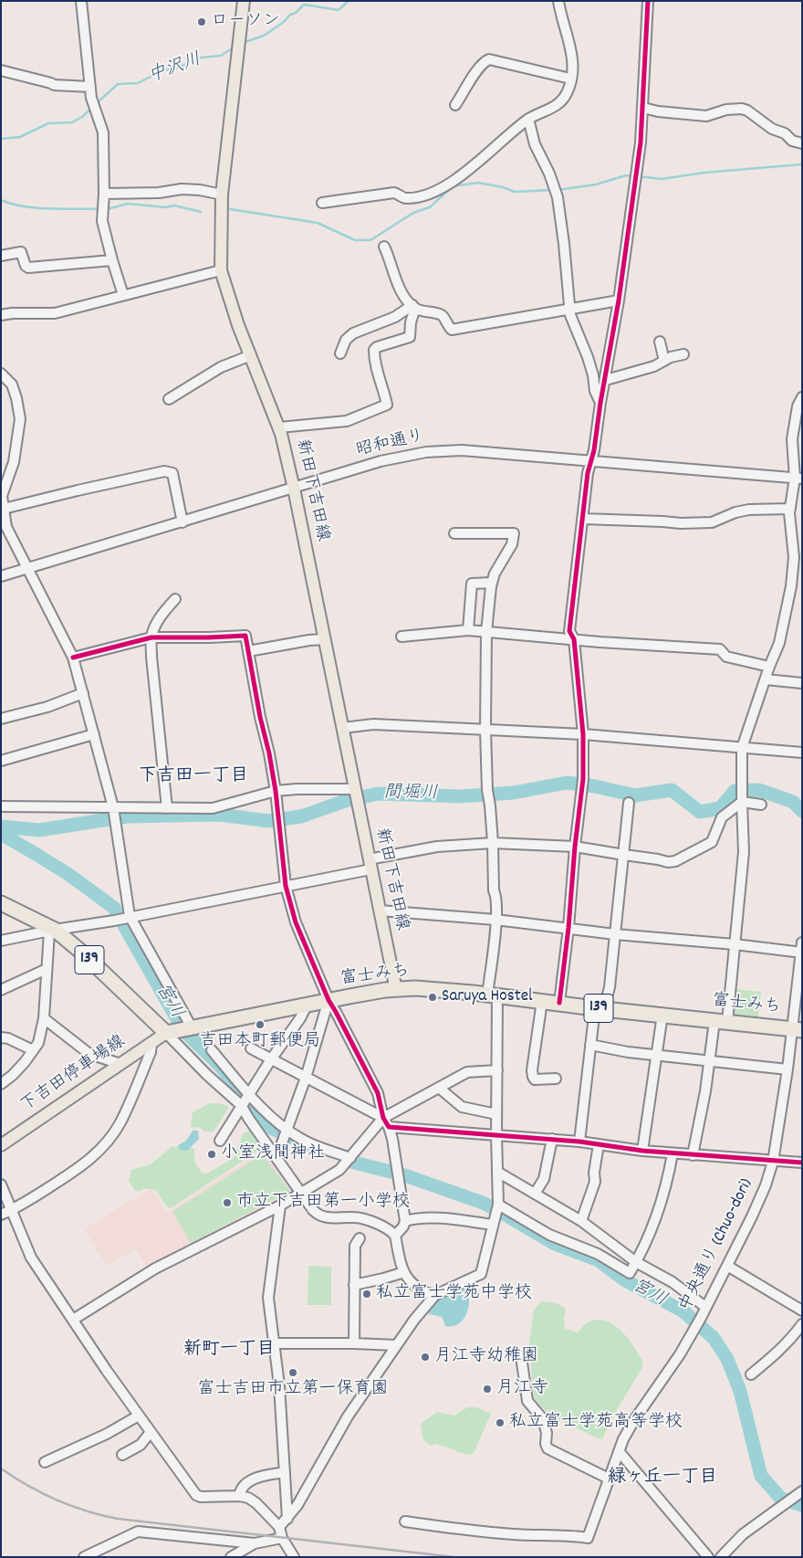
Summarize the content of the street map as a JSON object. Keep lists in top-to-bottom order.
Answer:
{
  "streets": {
    "highway": ["139", "富士みち"],
    "main road": ["新田下吉田線", "下吉田停車場線"],
    "street": ["昭和通り", "中央通り (Chuo-dori)"]
  },
  "crossings": [
    ["昭和通り", "新田下吉田線"],
    ["新田下吉田線", "富士みち"],
    ["139", "富士みち"],
    ["139", "下吉田停車場線"],
    ["富士みち", "下吉田停車場線"],
    ["富士みち", "中央通り (Chuo-dori)"]
  ],
  "districts": ["下吉田一丁目", "新町一丁目", "緑ヶ丘一丁目"],
  "water": ["中沢川", "間堀川", "宮川"],
  "places": [
    "ローソン",
    "Saruya Hostel",
    "吉田本町郵便局",
    "小室浅間神社",
    "市立下吉田第一小学校",
    "私立富士学苑中学校",
    "月江寺幼稚園",
    "富士吉田市立第一保育園",
    "月江寺",
    "私立富士学苑高等学校"
  ]
}
